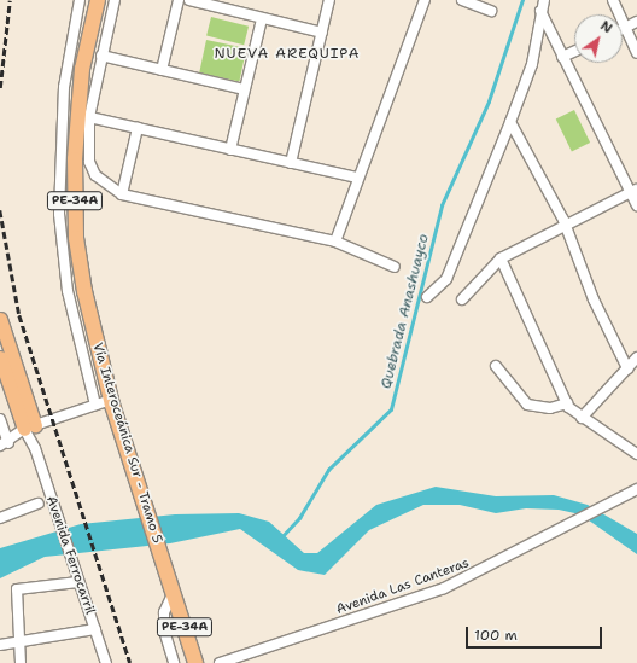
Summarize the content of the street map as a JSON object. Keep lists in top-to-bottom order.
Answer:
{
  "streets": {
    "highway": ["PE-34A", "Vía Interoceánica Sur - Tramo 5"],
    "main road": ["Avenida Ferrocarril"],
    "street": ["Avenida Las Canteras"]
  },
  "crossings": [
    ["PE-34A", "Vía Interoceánica Sur - Tramo 5"]
  ],
  "districts": ["NUEVA AREQUIPA"],
  "water": ["Quebrada Anashuayco"],
  "scale_bar": "100 m",
  "north": "top right"
}
